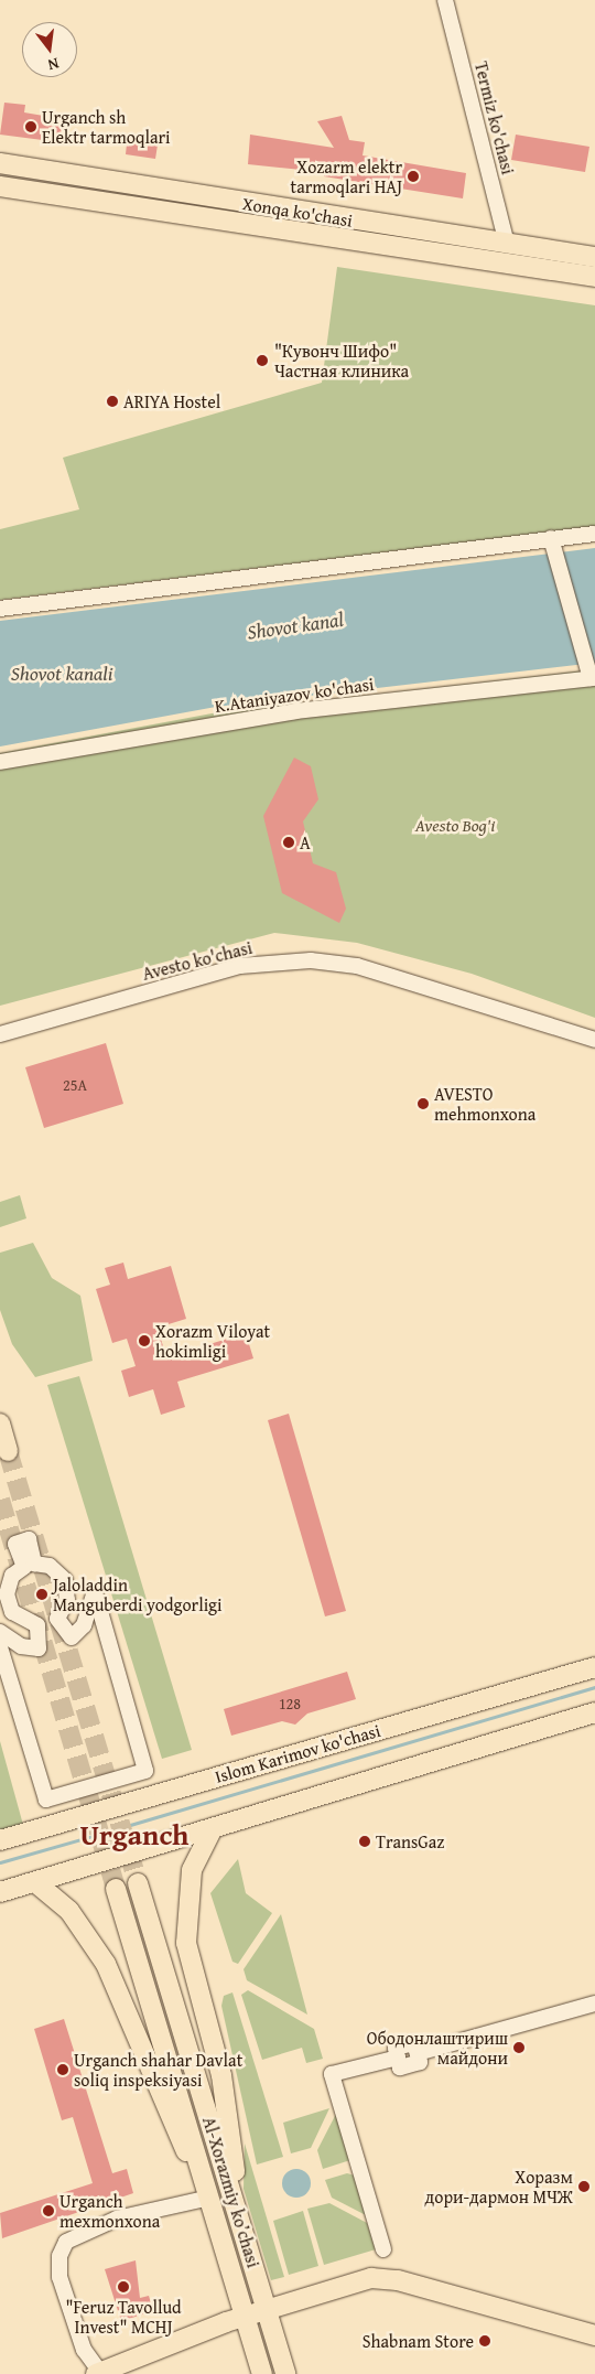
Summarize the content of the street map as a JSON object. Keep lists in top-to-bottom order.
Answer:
{
  "streets": {
    "main road": ["Xonqa ko'chasi", "Islom Karimov ko'chasi", "Al-Xorazmiy ko’chasi"],
    "street": ["Termiz ko'chasi", "K.Ataniyazov ko'chasi", "Avesto ko'chasi"]
  },
  "crossings": [
    ["Termiz ko'chasi", "Xonqa ko'chasi"]
  ],
  "districts": ["Urganch"],
  "water": ["Shovot kanal", "Shovot kanali"],
  "parks": ["Avesto Bog'i"],
  "places": [
    "Urganch sh Elektr tarmoqlari",
    "Xozarm elektr tarmoqlari HAJ",
    "\"Кувонч Шифо\" Частная клиника",
    "ARIYA Hostel",
    "A",
    "AVESTO mehmonxona",
    "Xorazm Viloyat hokimligi",
    "Jaloladdin Manguberdi yodgorligi",
    "TransGaz",
    "Ободонлаштириш майдони",
    "Urganch shahar Davlat soliq inspeksiyasi",
    "Хоразм дори-дармон МЧЖ",
    "Urganch mexmonxona",
    "\"Feruz Tavollud Invest\" MCHJ",
    "Shabnam Store"
  ],
  "house_numbers": ["25A", "128"],
  "north": "bottom"
}
